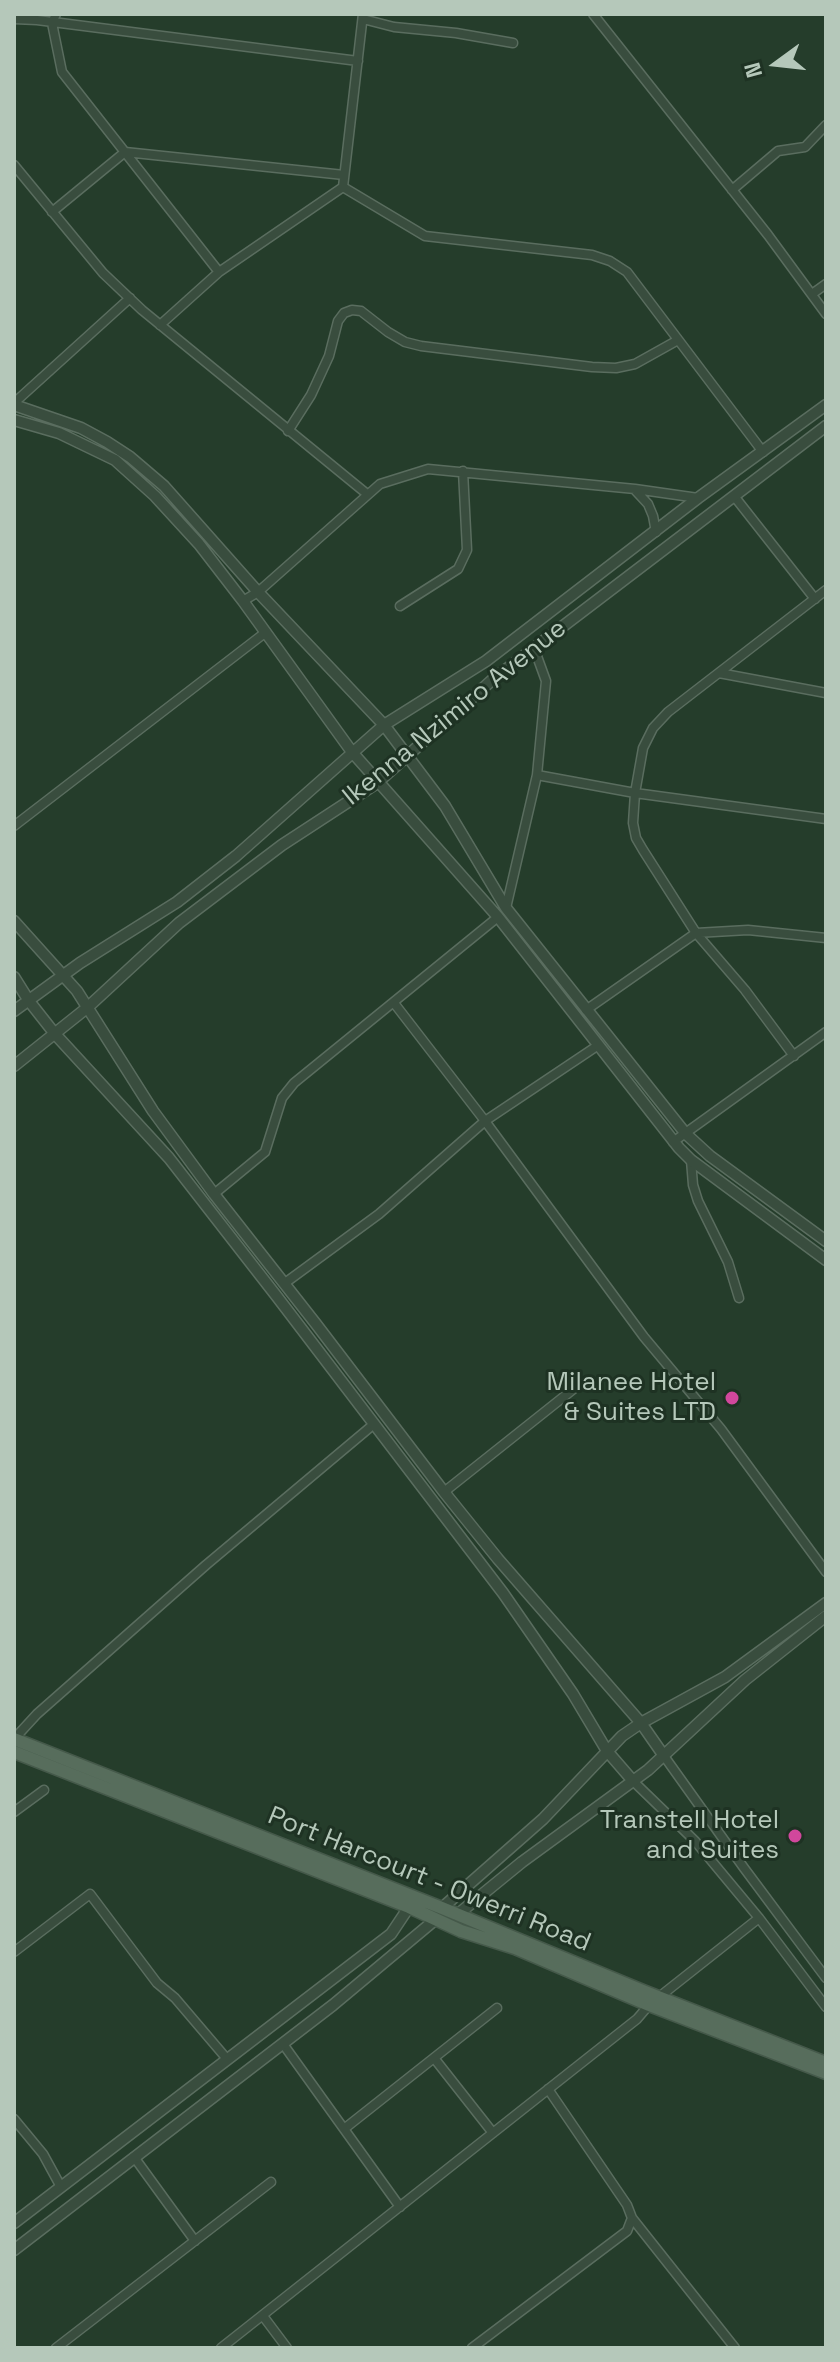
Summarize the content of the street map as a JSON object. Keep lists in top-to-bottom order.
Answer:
{
  "streets": {
    "main road": ["Port Harcourt - Owerri Road"],
    "street": ["Ikenna Nzimiro Avenue"]
  },
  "places": ["Milanee Hotel & Suites LTD", "Transtell Hotel and Suites"],
  "north": "left"
}
